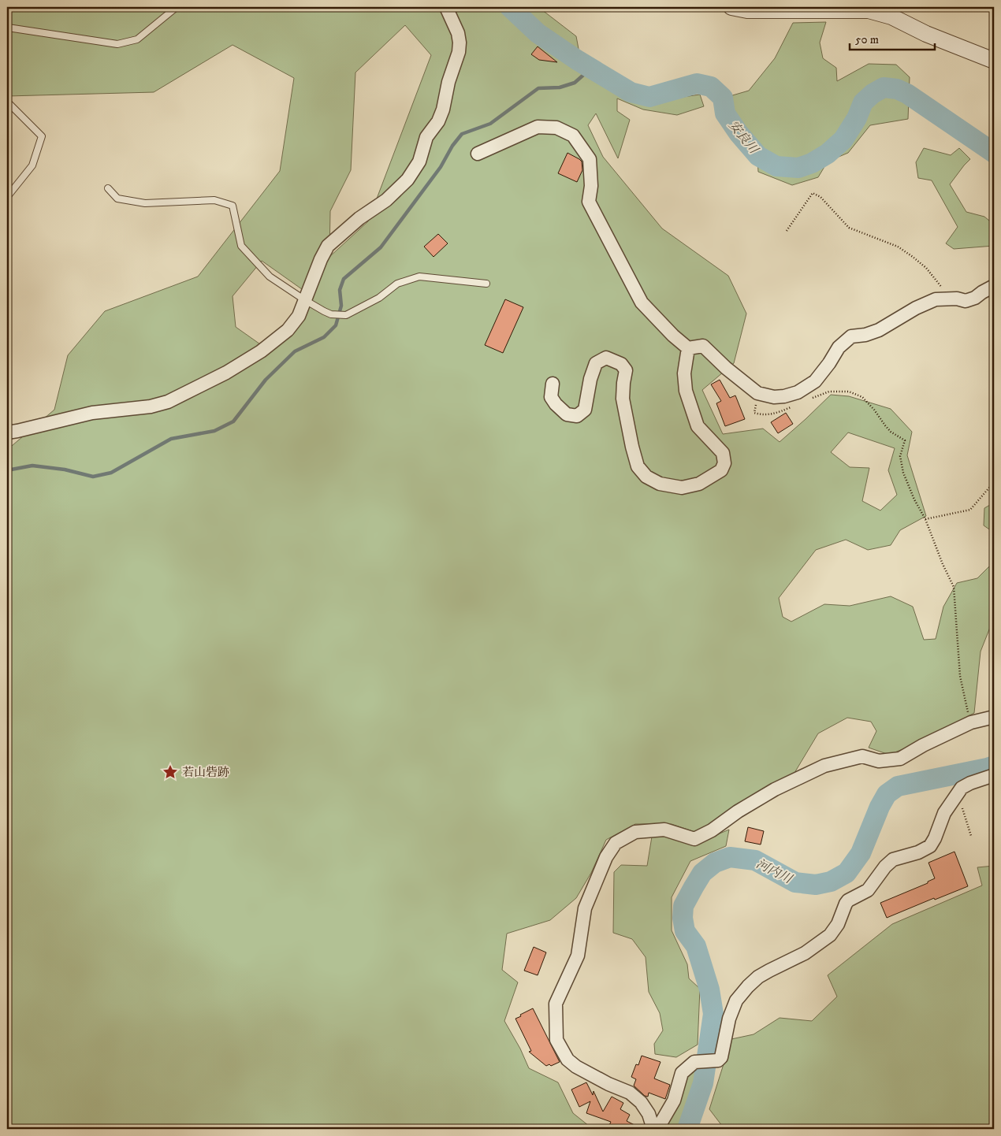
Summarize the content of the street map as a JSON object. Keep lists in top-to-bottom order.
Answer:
{
  "water": ["安良川", "河内川"],
  "places": {
    "place": ["若山砦跡"]
  },
  "scale_bar": "50 m"
}
